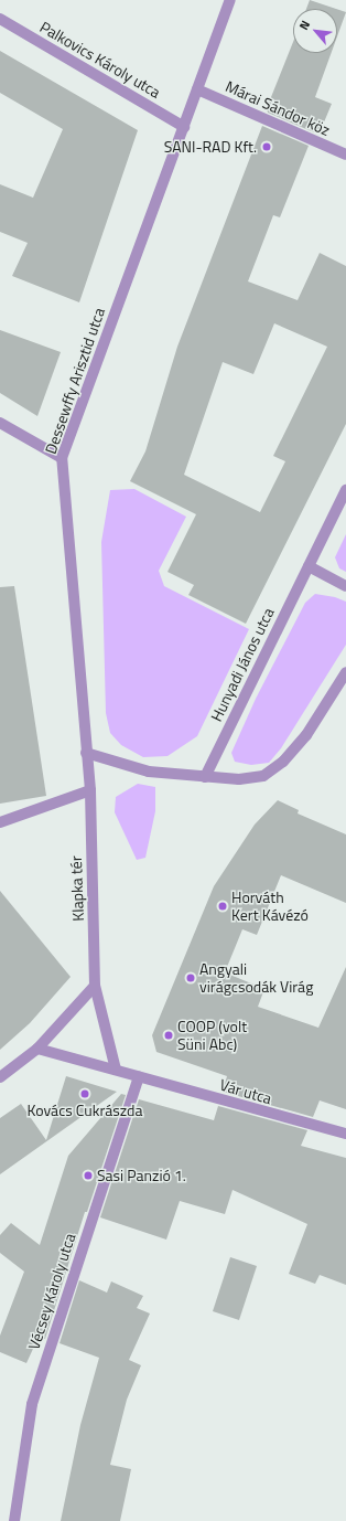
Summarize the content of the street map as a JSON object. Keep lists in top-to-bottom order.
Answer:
{
  "streets": {
    "street": [
      "Palkovics Károly utca",
      "Márai Sándor köz",
      "Dessewffy Arisztid utca",
      "Hunyadi János utca",
      "Klapka tér",
      "Vár utca",
      "Vécsey Károly utca"
    ]
  },
  "crossings": [
    ["Palkovics Károly utca", "Dessewffy Arisztid utca"],
    ["Márai Sándor köz", "Dessewffy Arisztid utca"],
    ["Dessewffy Arisztid utca", "Klapka tér"],
    ["Vár utca", "Vécsey Károly utca"]
  ],
  "places": [
    "SANI-RAD Kft.",
    "Horváth Kert Kávézó",
    "Angyali virágcsodák Virág",
    "COOP (volt Süni Abc)",
    "Kovács Cukrászda",
    "Sasi Panzió 1."
  ],
  "north": "top left"
}
